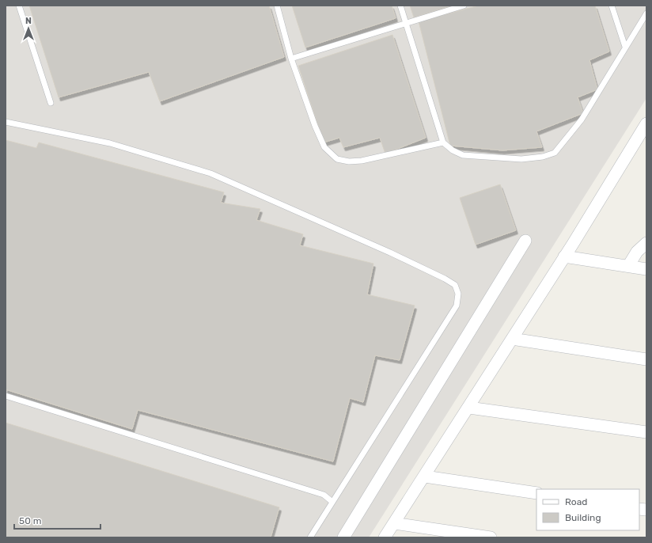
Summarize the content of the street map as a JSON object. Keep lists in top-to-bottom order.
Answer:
{
  "legend": ["Road", "Building"],
  "scale_bar": "50 m",
  "north": "top"
}
